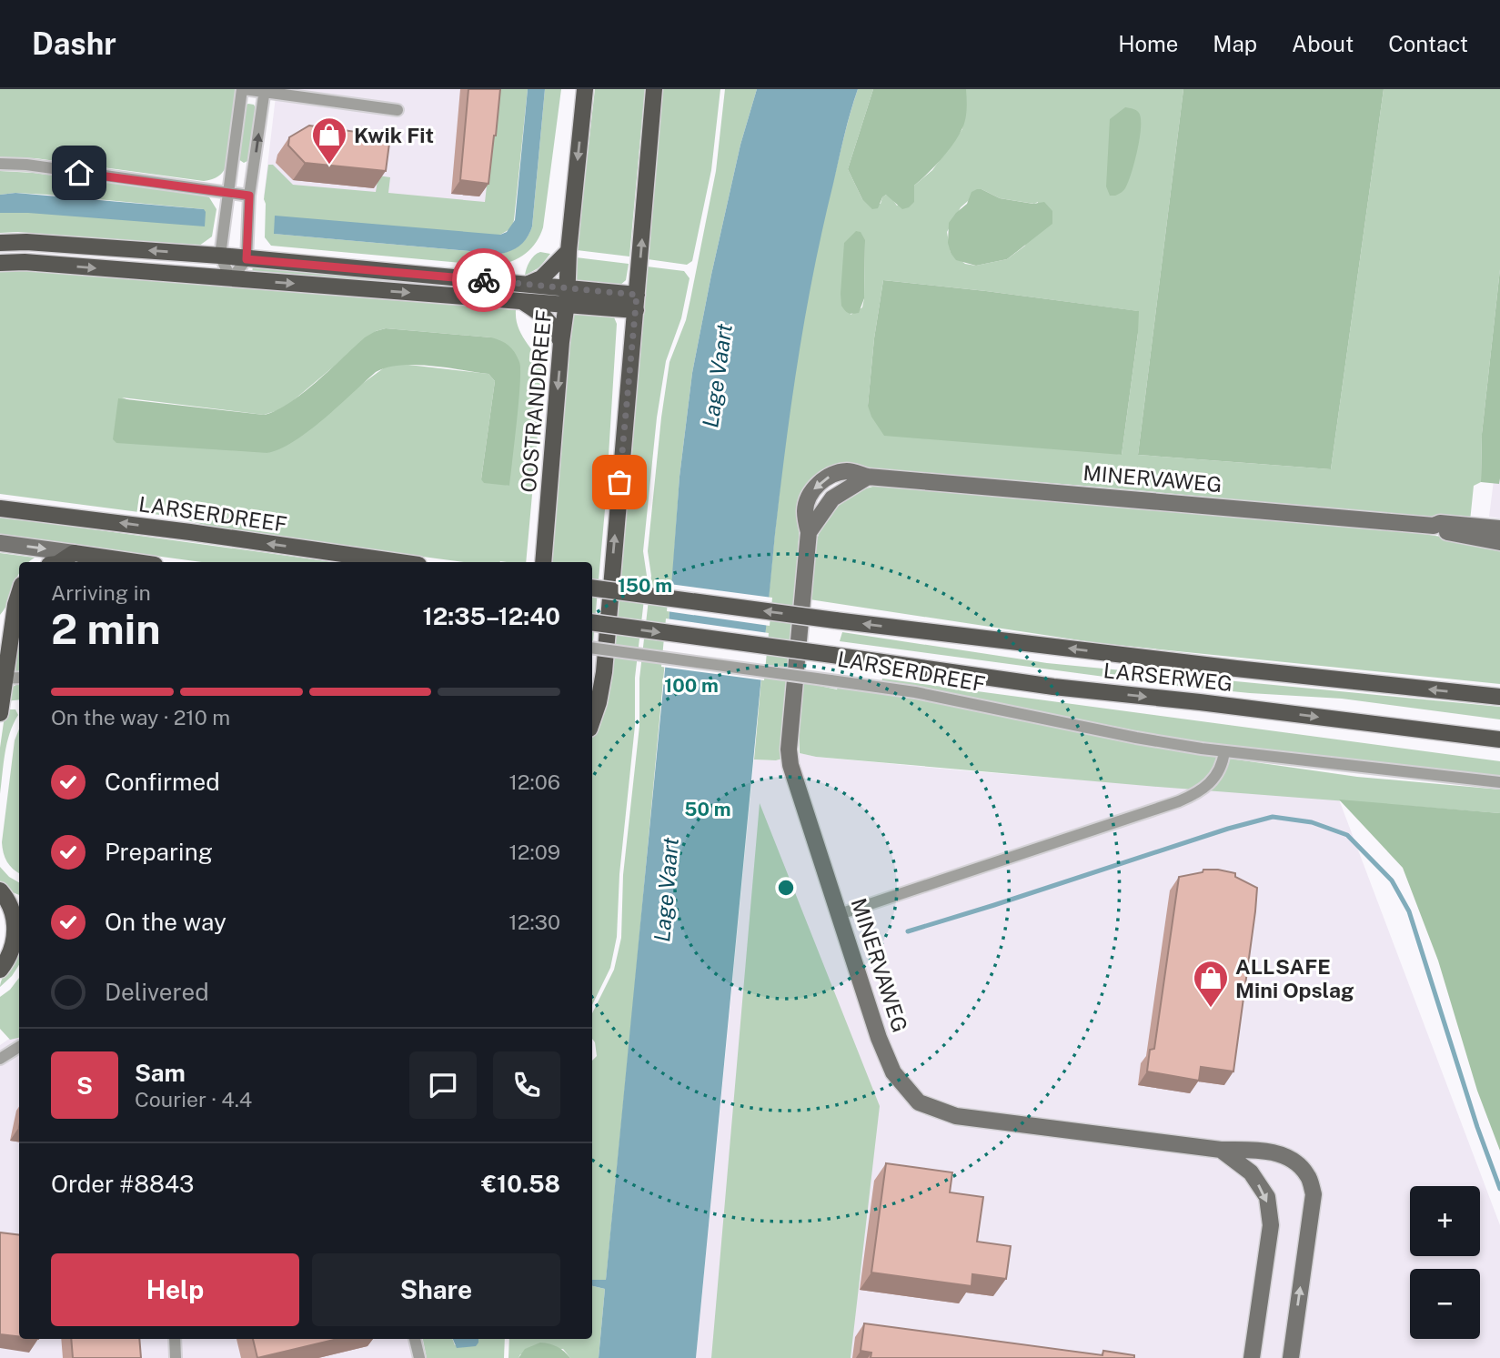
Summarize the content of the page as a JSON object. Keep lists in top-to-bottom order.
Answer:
{
  "streets": {
    "main road": ["OOSTRANDDREEF", "LARSERDREEF", "LARSERWEG"],
    "street": ["MINERVAWEG"]
  },
  "crossings": [
    ["LARSERDREEF", "LARSERWEG"]
  ],
  "water": ["Lage Vaart"],
  "places": {
    "shop": ["Kwik Fit", "ALLSAFE Mini Opslag"]
  },
  "page": {
    "header": "Dashr",
    "nav": [
      "Home",
      "Map",
      "About",
      "Contact"
    ],
    "heading": ["2 min", "Arriving in", "12:35–12:40"],
    "panel": [
      "Sam",
      "Courier · 4.4",
      "Order #8843",
      "€10.58"
    ],
    "bar": "On the way · 210 m",
    "list": [
      ["Confirmed", "12:06"],
      ["Preparing", "12:09"],
      ["On the way", "12:30"],
      "Delivered"
    ],
    "round": "S",
    "map_buttons": ["+", "−"],
    "buttons": ["Help", "Share"]
  },
  "rings": ["150 m", "100 m", "50 m"]
}
